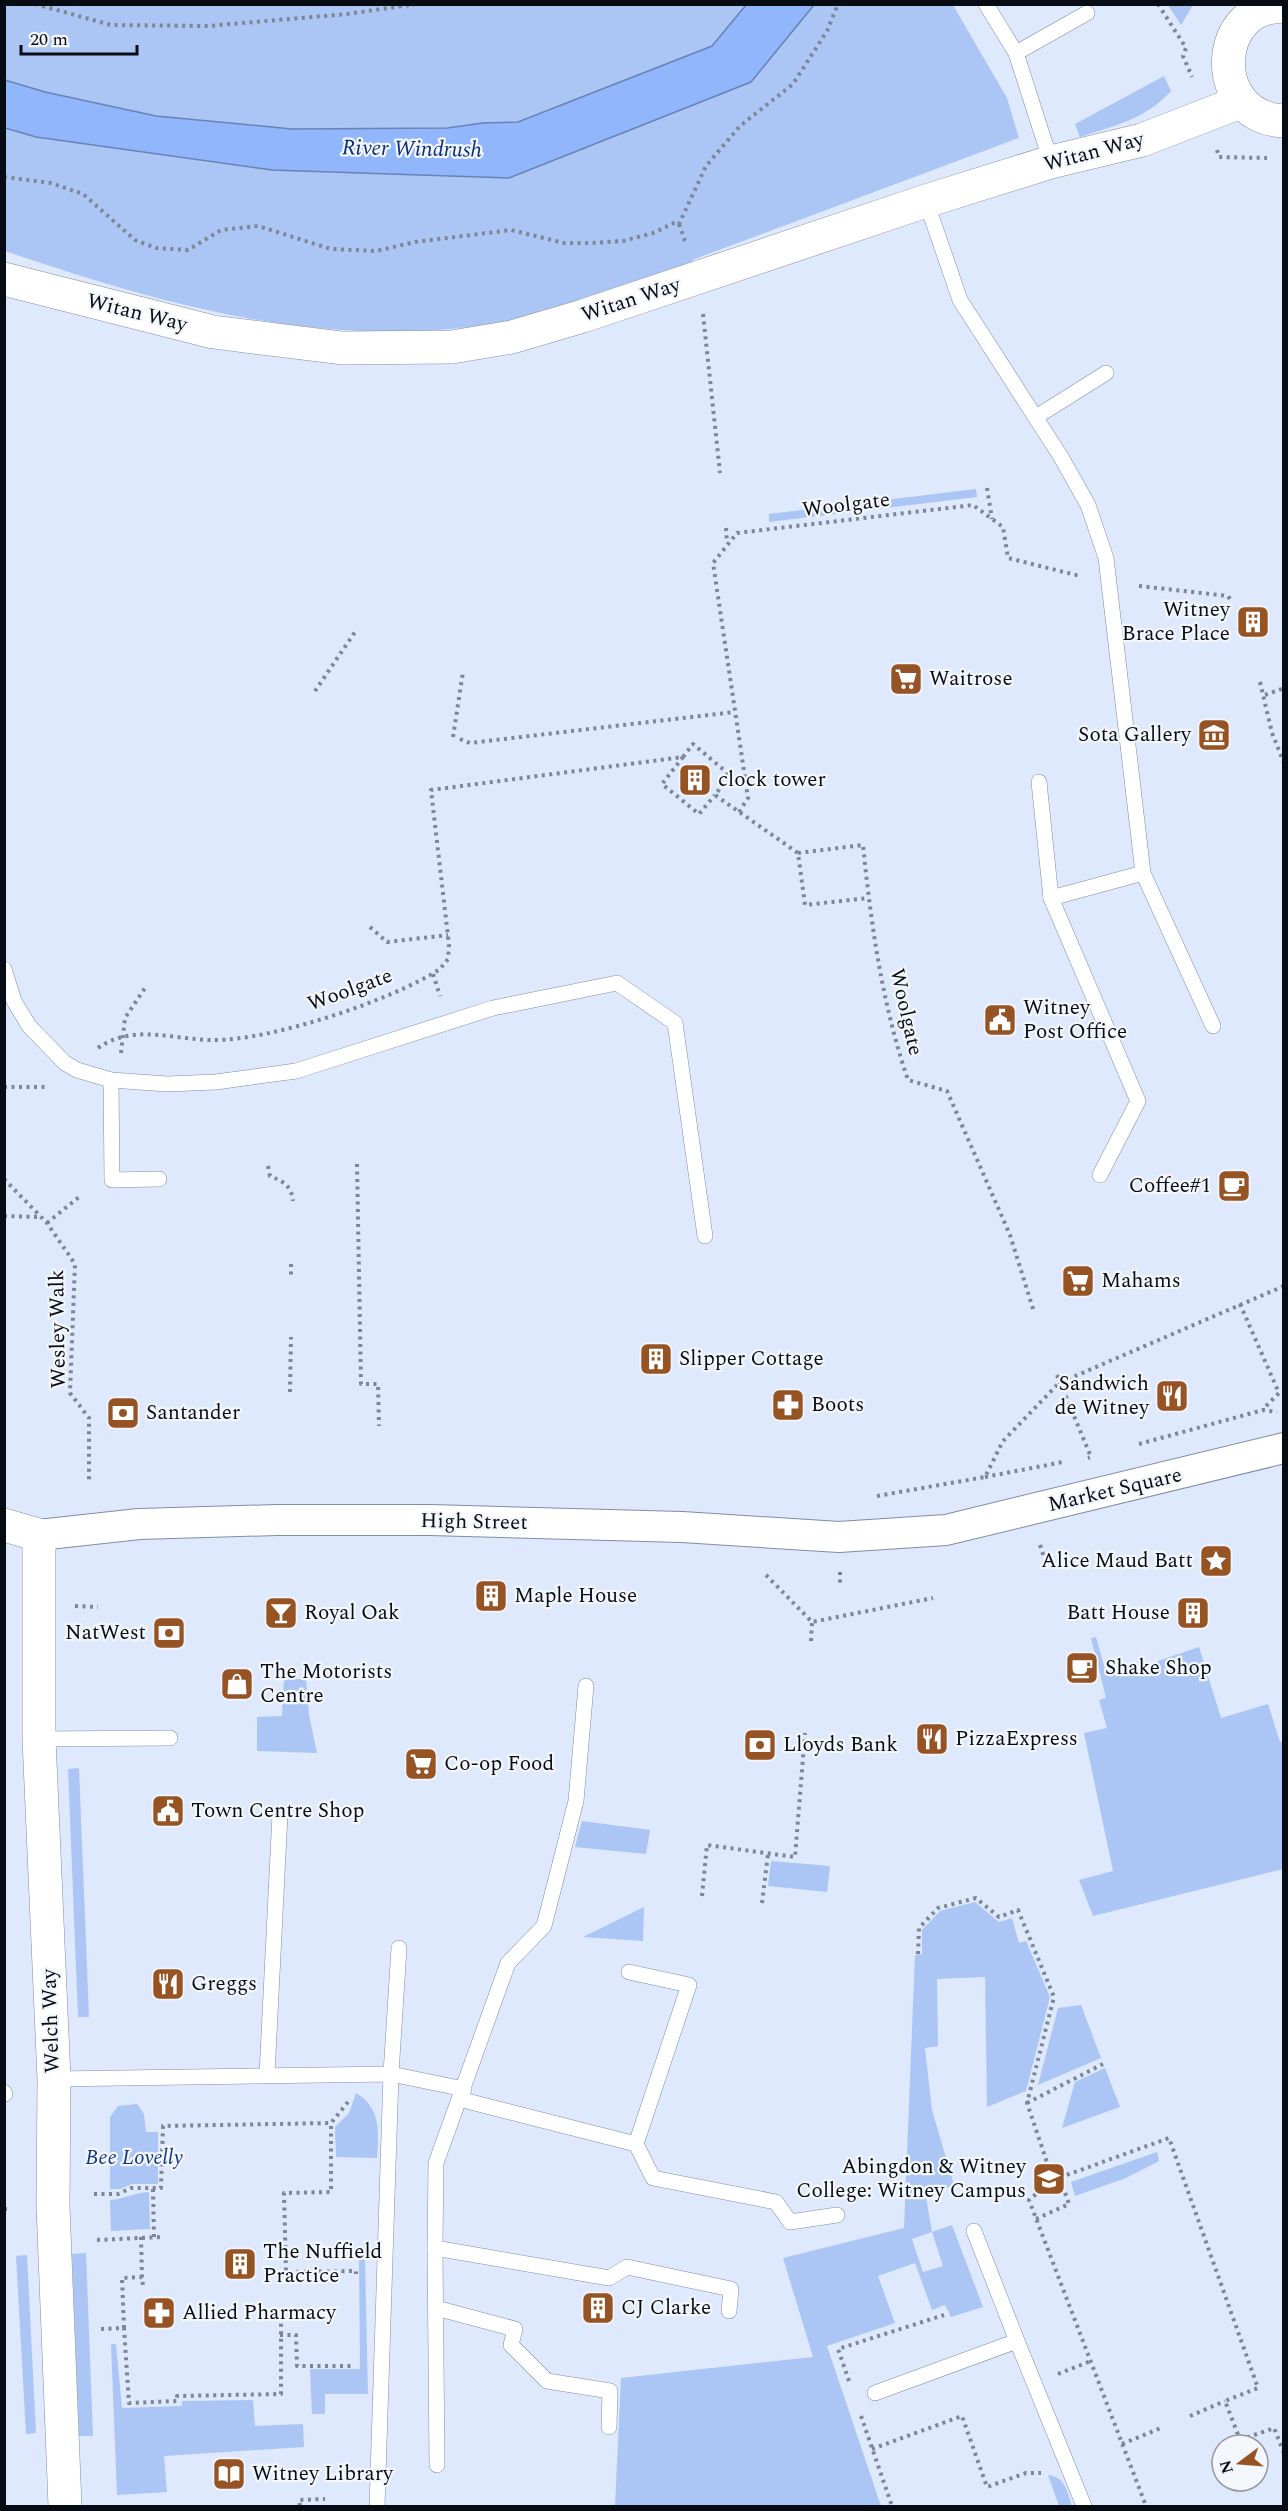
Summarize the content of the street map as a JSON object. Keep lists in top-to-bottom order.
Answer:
{
  "streets": {
    "street": [
      "Witan Way",
      "Market Square",
      "High Street",
      "Welch Way"
    ],
    "path": ["Woolgate", "Wesley Walk"]
  },
  "crossings": [
    ["Market Square", "High Street"],
    ["High Street", "Welch Way"]
  ],
  "water": ["River Windrush"],
  "parks": ["Bee Lovelly"],
  "places": {
    "building": [
      "Witney Brace Place",
      "clock tower",
      "Slipper Cottage",
      "Maple House",
      "Batt House",
      "The Nuffield Practice",
      "CJ Clarke"
    ],
    "supermarket": ["Waitrose", "Mahams", "Co-op Food"],
    "museum": ["Sota Gallery"],
    "public building": ["Witney Post Office", "Town Centre Shop"],
    "cafe": ["Coffee#1", "Shake Shop"],
    "restaurant": ["Sandwich de Witney", "PizzaExpress", "Greggs"],
    "pharmacy": ["Boots", "Allied Pharmacy"],
    "bank": ["Santander", "NatWest", "Lloyds Bank"],
    "place": ["Alice Maud Batt"],
    "bar": ["Royal Oak"],
    "shop": ["The Motorists Centre"],
    "school or university": ["Abingdon & Witney College: Witney Campus"],
    "library": ["Witney Library"]
  },
  "scale_bar": "20 m",
  "north": "left"
}
